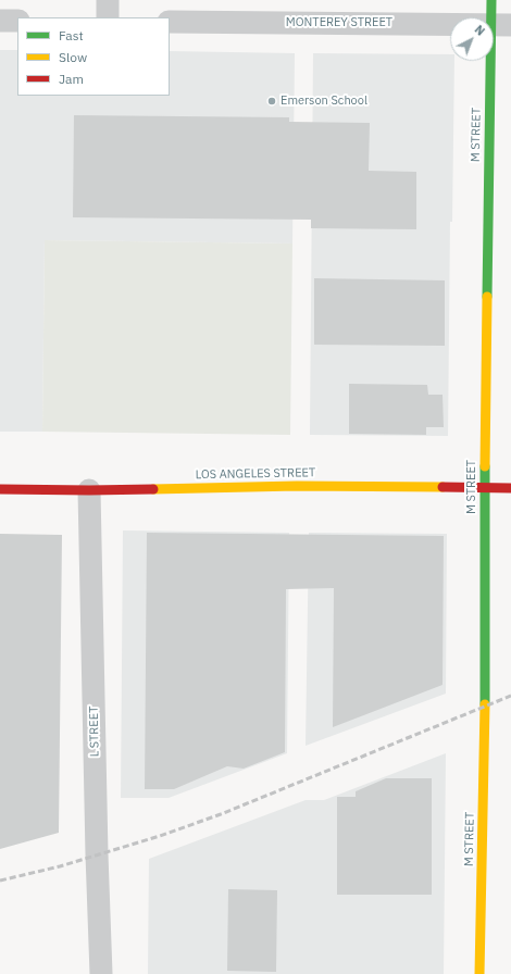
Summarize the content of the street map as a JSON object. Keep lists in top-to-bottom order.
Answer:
{
  "streets": {
    "street": [
      "MONTEREY STREET",
      "M STREET",
      "LOS ANGELES STREET",
      "L STREET"
    ]
  },
  "crossings": [
    ["MONTEREY STREET", "M STREET"],
    ["M STREET", "LOS ANGELES STREET"],
    ["LOS ANGELES STREET", "L STREET"]
  ],
  "places": ["Emerson School"],
  "legend": ["Fast", "Slow", "Jam"],
  "north": "top right"
}
